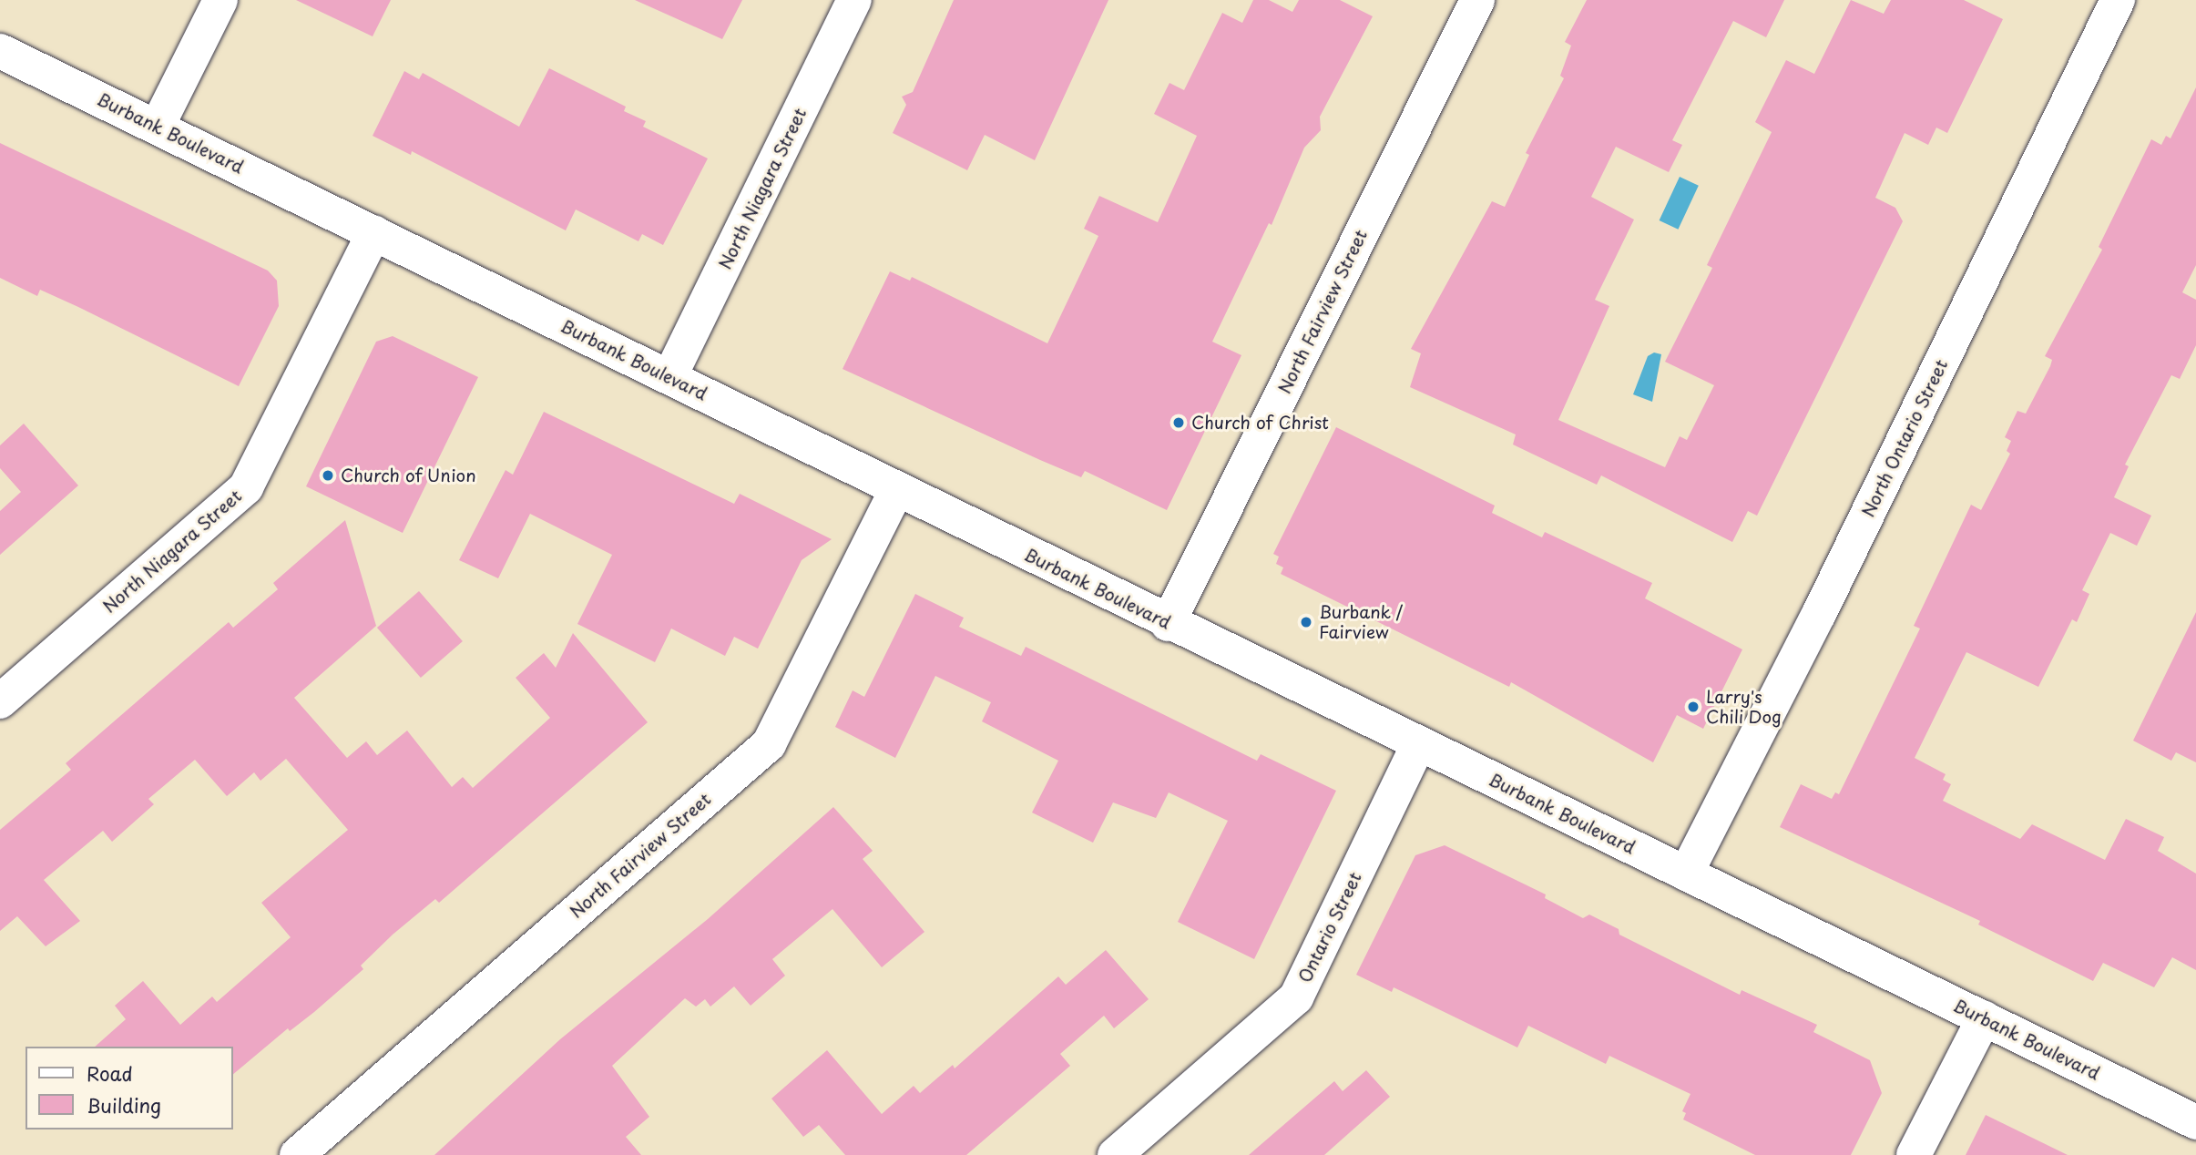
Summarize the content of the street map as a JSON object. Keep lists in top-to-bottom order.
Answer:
{
  "streets": {
    "street": [
      "Burbank Boulevard",
      "North Niagara Street",
      "North Fairview Street",
      "North Ontario Street",
      "Ontario Street"
    ]
  },
  "crossings": [
    ["Burbank Boulevard", "North Niagara Street"],
    ["Burbank Boulevard", "North Fairview Street"],
    ["Burbank Boulevard", "North Ontario Street"],
    ["Burbank Boulevard", "Ontario Street"]
  ],
  "places": [
    "Church of Christ",
    "Church of Union",
    "Burbank / Fairview",
    "Larry's Chili Dog"
  ],
  "legend": ["Road", "Building"]
}
